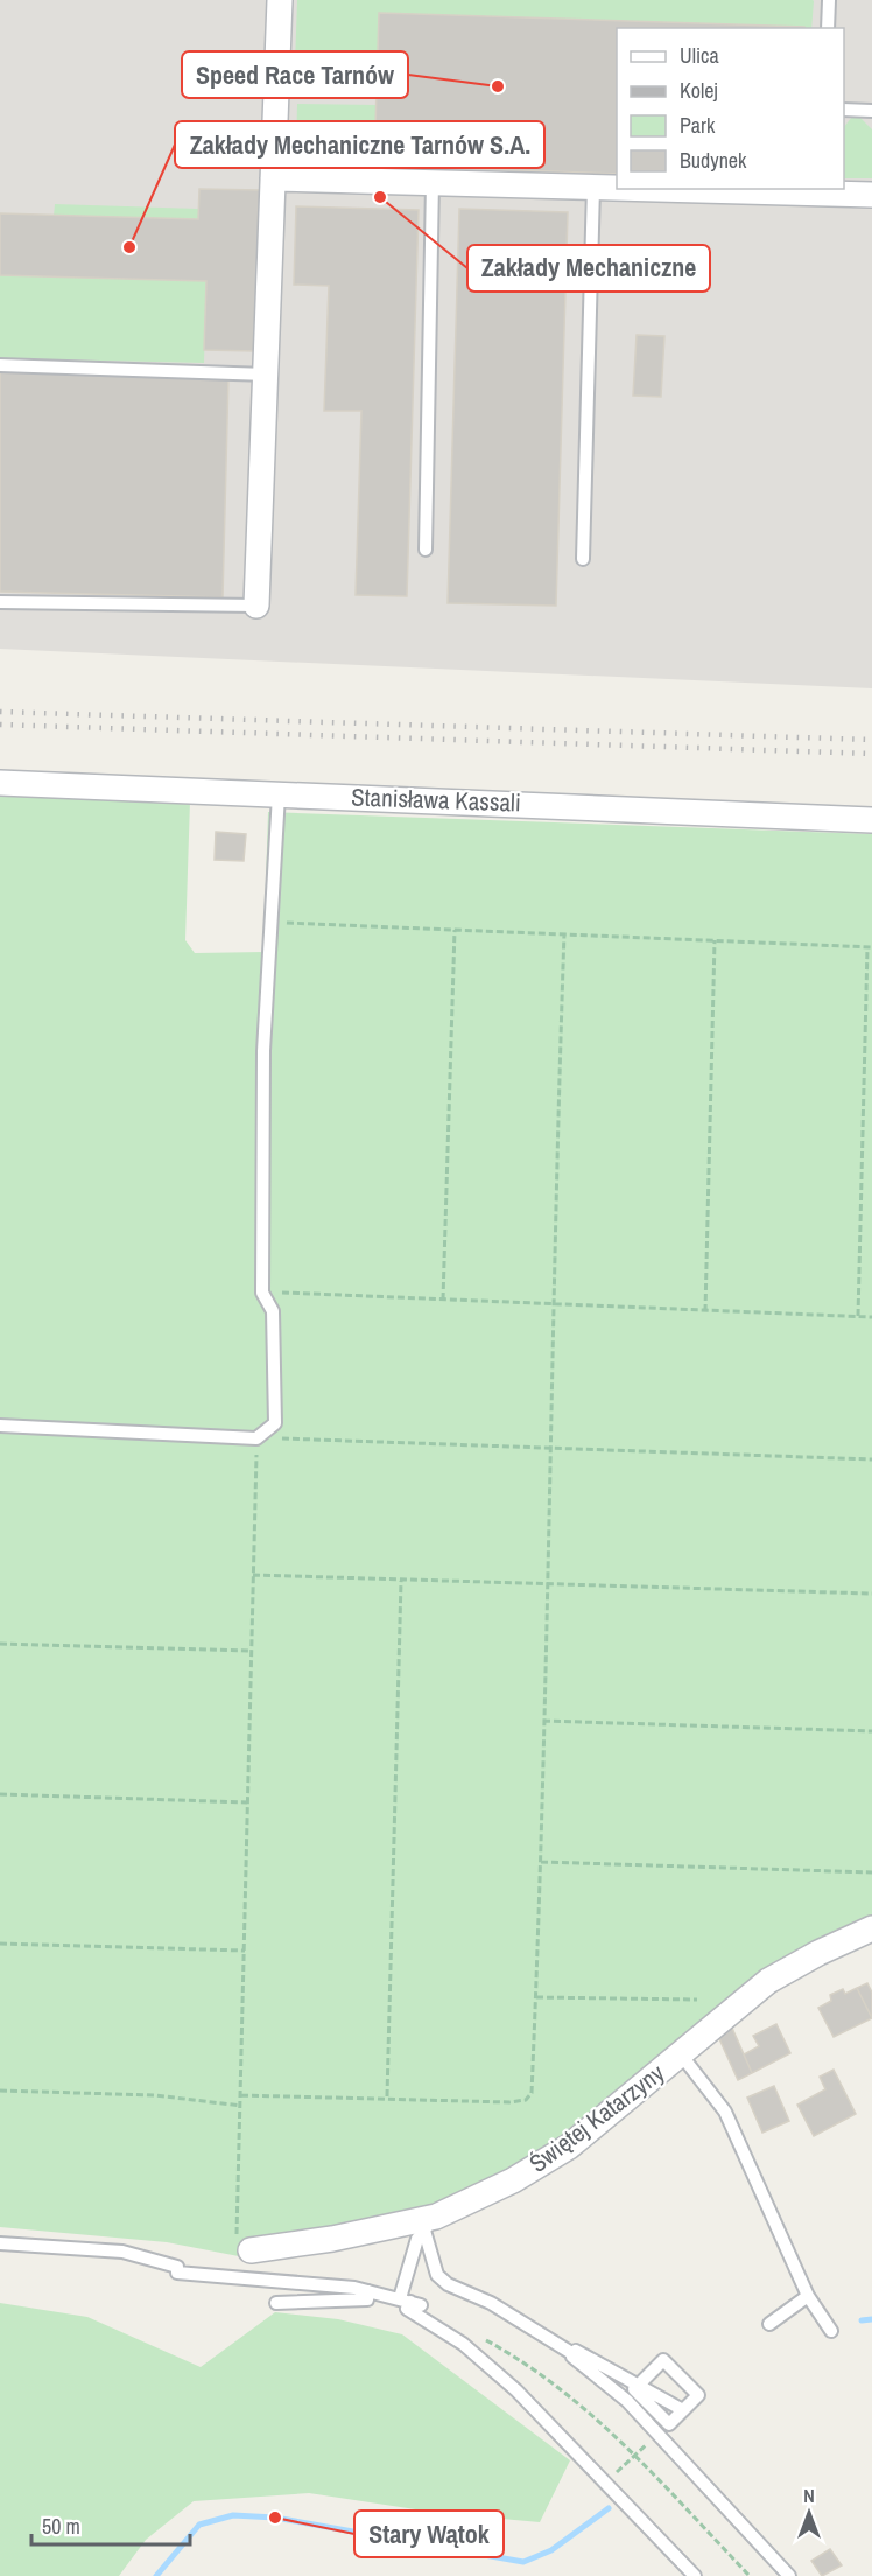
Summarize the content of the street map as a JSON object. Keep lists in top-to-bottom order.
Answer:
{
  "streets": {
    "street": ["Stanisława Kassali", "Świętej Katarzyny"]
  },
  "places": [
    "Speed Race Tarnów",
    "Zakłady Mechaniczne",
    "Zakłady Mechaniczne Tarnów S.A.",
    "Stary Wątok"
  ],
  "legend": [
    "Ulica",
    "Kolej",
    "Park",
    "Budynek"
  ],
  "scale_bar": "50 m",
  "north": "top"
}
